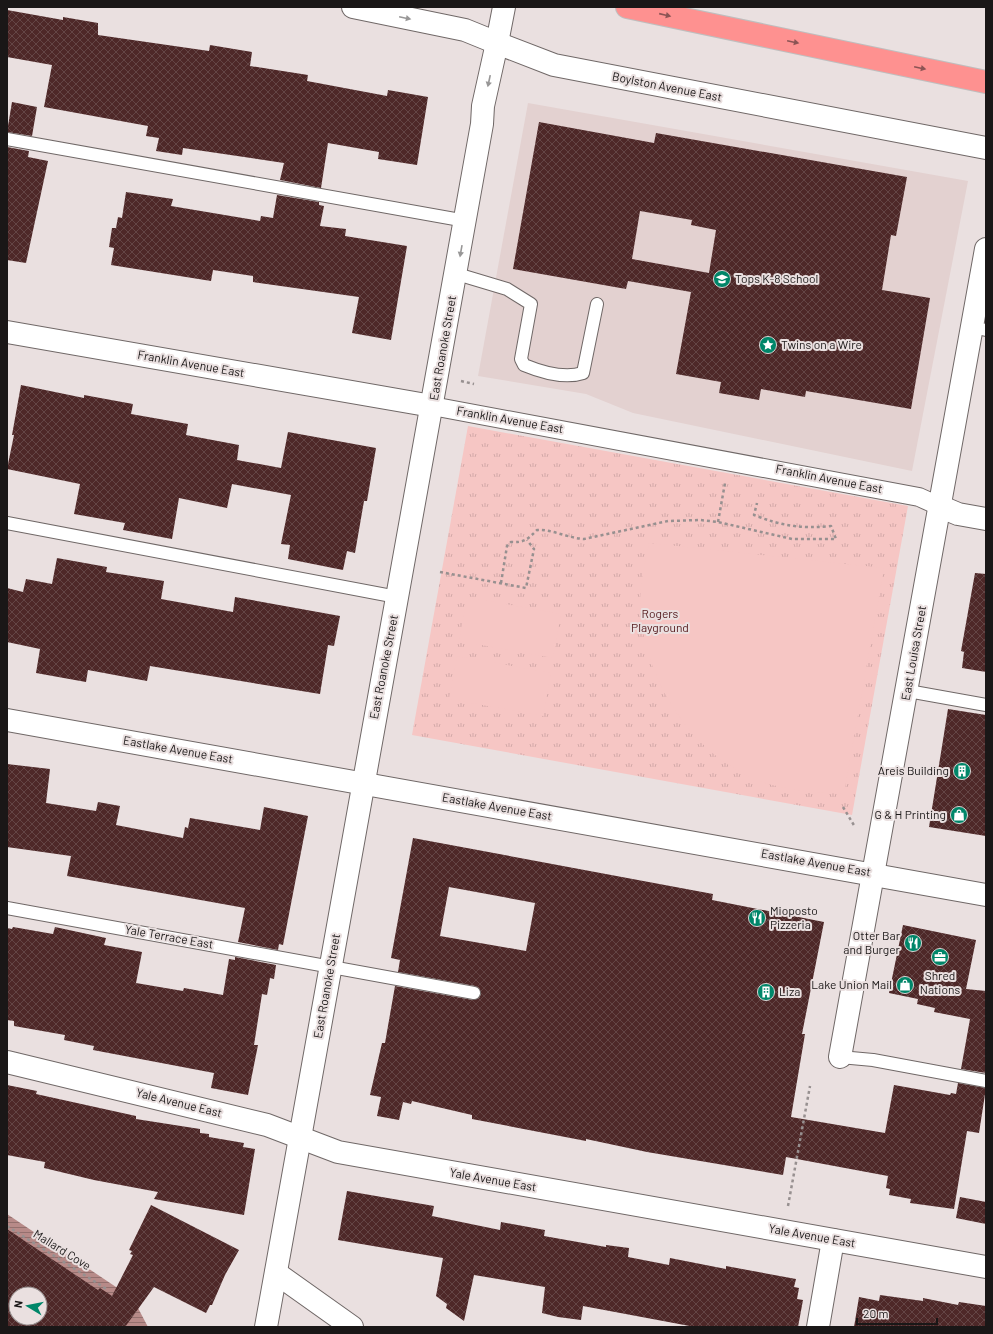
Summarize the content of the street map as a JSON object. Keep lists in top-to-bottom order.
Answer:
{
  "streets": {
    "street": [
      "Boylston Avenue East",
      "East Roanoke Street",
      "Franklin Avenue East",
      "East Louisa Street",
      "Eastlake Avenue East",
      "Yale Avenue East"
    ],
    "lane": ["Yale Terrace East"],
    "path": ["Mallard Cove"]
  },
  "crossings": [
    ["Boylston Avenue East", "East Roanoke Street"],
    ["East Roanoke Street", "Franklin Avenue East"],
    ["East Roanoke Street", "Eastlake Avenue East"],
    ["East Roanoke Street", "Yale Terrace East"],
    ["East Roanoke Street", "Yale Avenue East"],
    ["Franklin Avenue East", "East Louisa Street"],
    ["East Louisa Street", "Eastlake Avenue East"]
  ],
  "parks": ["Rogers Playground"],
  "places": {
    "school or university": ["Tops K-8 School"],
    "place": ["Twins on a Wire"],
    "building": ["Areis Building", "Liza"],
    "shop": ["G & H Printing", "Lake Union Mail"],
    "restaurant": ["Mioposto Pizzeria", "Otter Bar and Burger"],
    "office": ["Shred Nations"]
  },
  "scale_bar": "20 m",
  "north": "left"
}
